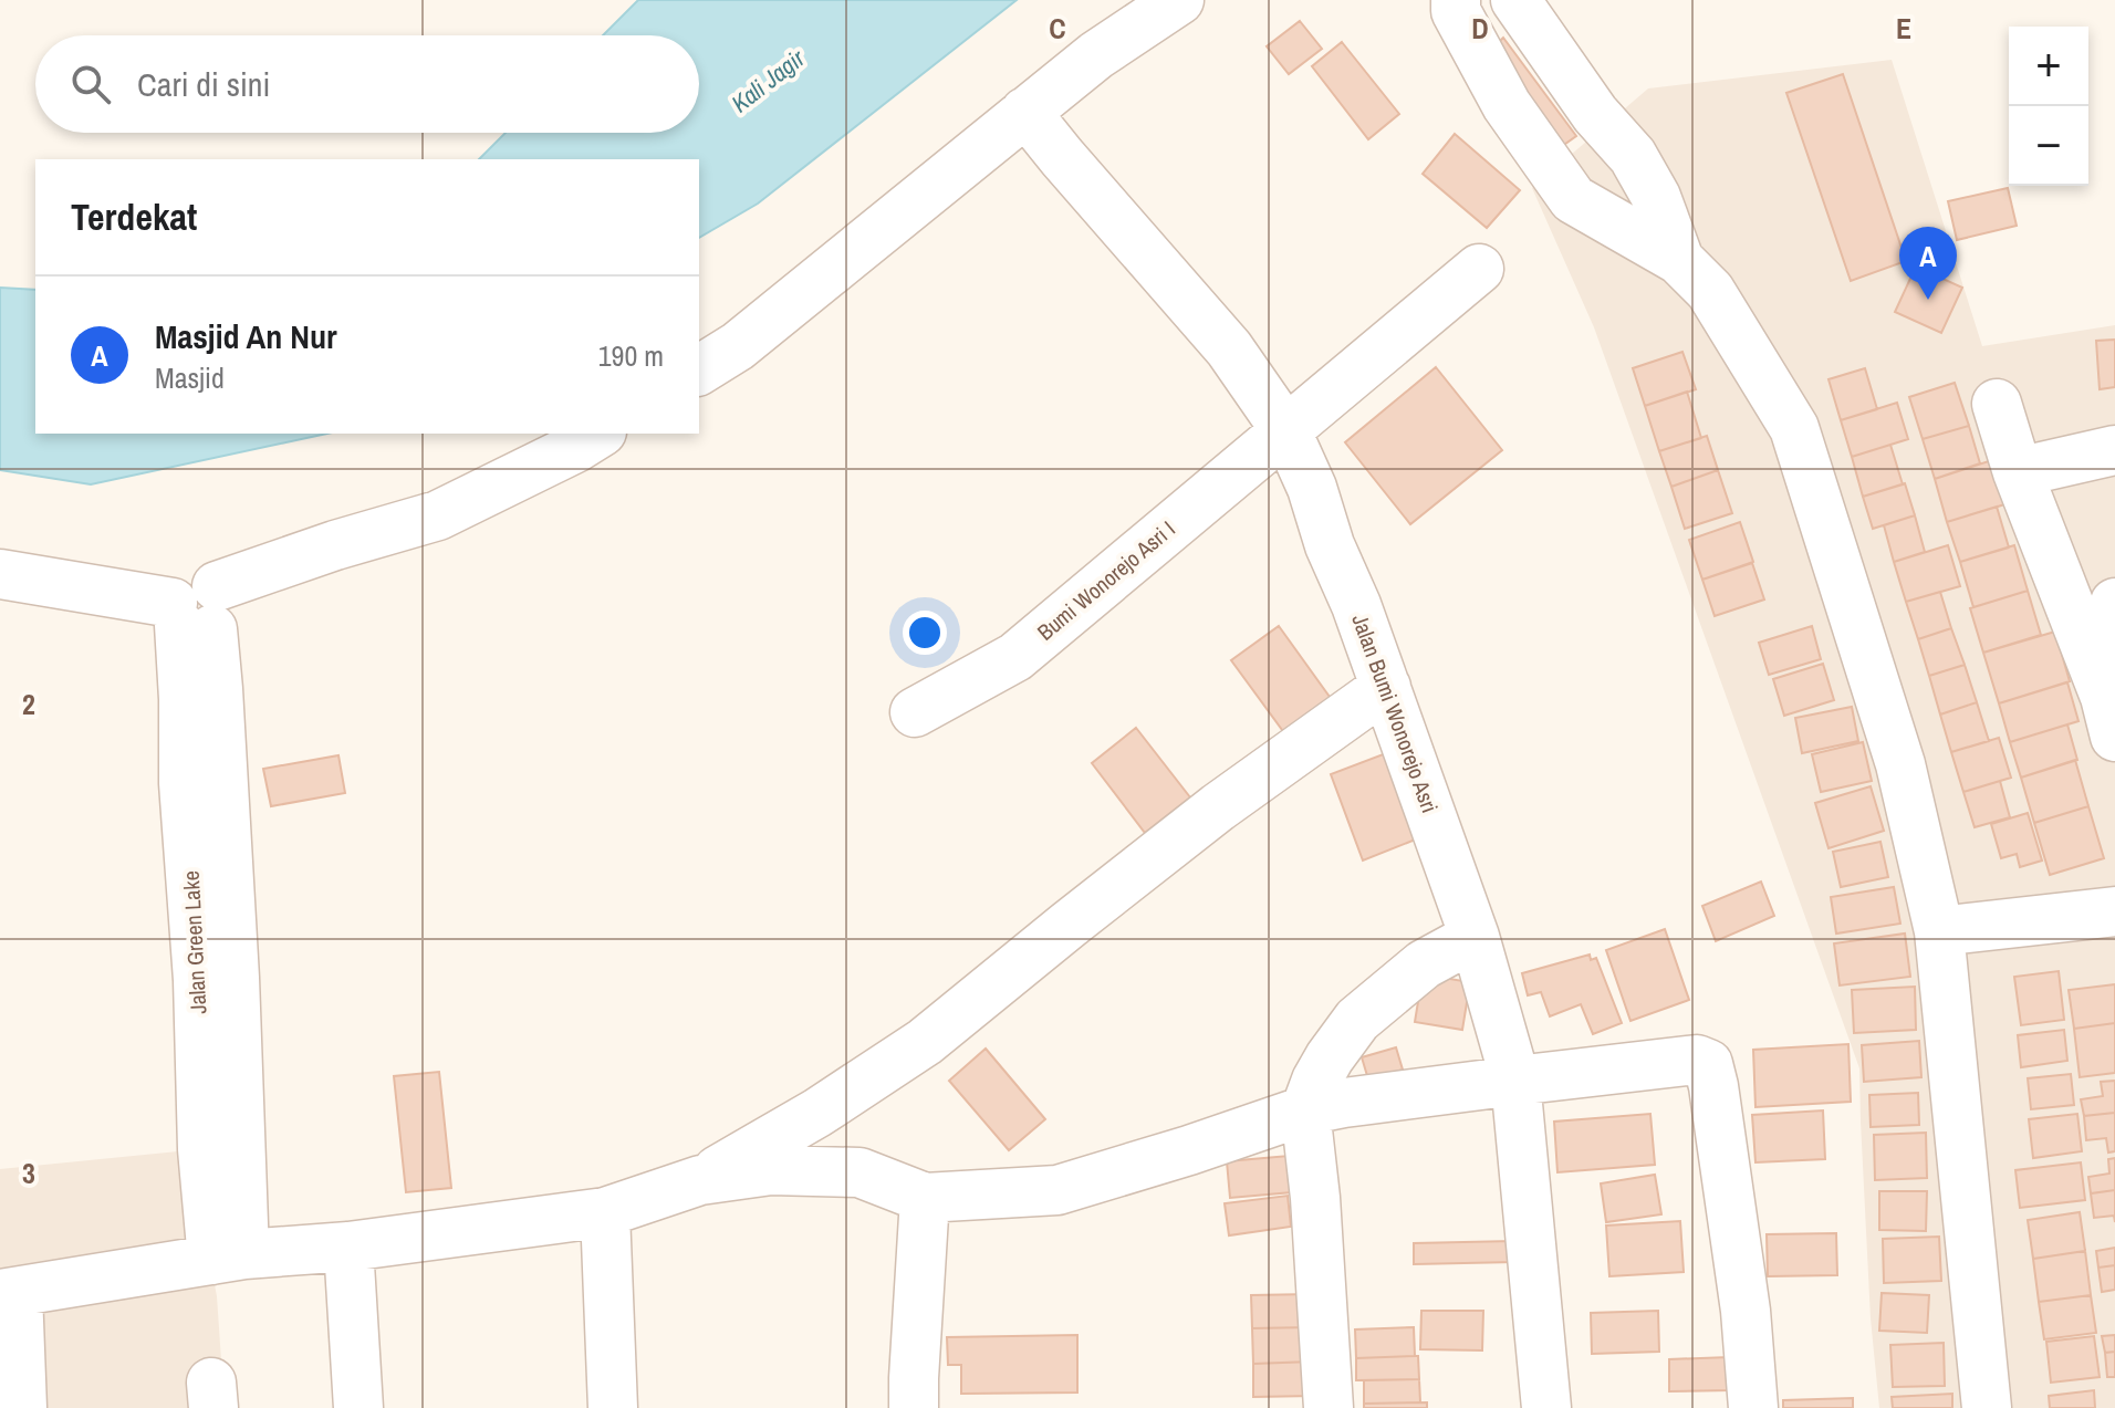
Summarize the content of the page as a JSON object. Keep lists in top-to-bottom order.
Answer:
{
  "streets": {
    "street": ["Bumi Wonorejo Asri I", "Jalan Bumi Wonorejo Asri", "Jalan Green Lake"]
  },
  "crossings": [
    ["Bumi Wonorejo Asri I", "Jalan Bumi Wonorejo Asri"]
  ],
  "water": ["Kali Jagir"],
  "page": {
    "map_buttons": ["+", "−"],
    "search": "Cari di sini",
    "heading": "Terdekat",
    "pins": "A",
    "list": [
      {
        "mark": "A",
        "name": "Masjid An Nur",
        "note": "Masjid",
        "value": "190 m"
      }
    ]
  },
  "grid": {
    "columns": ["C", "D", "E"],
    "rows": ["2", "3"]
  }
}
